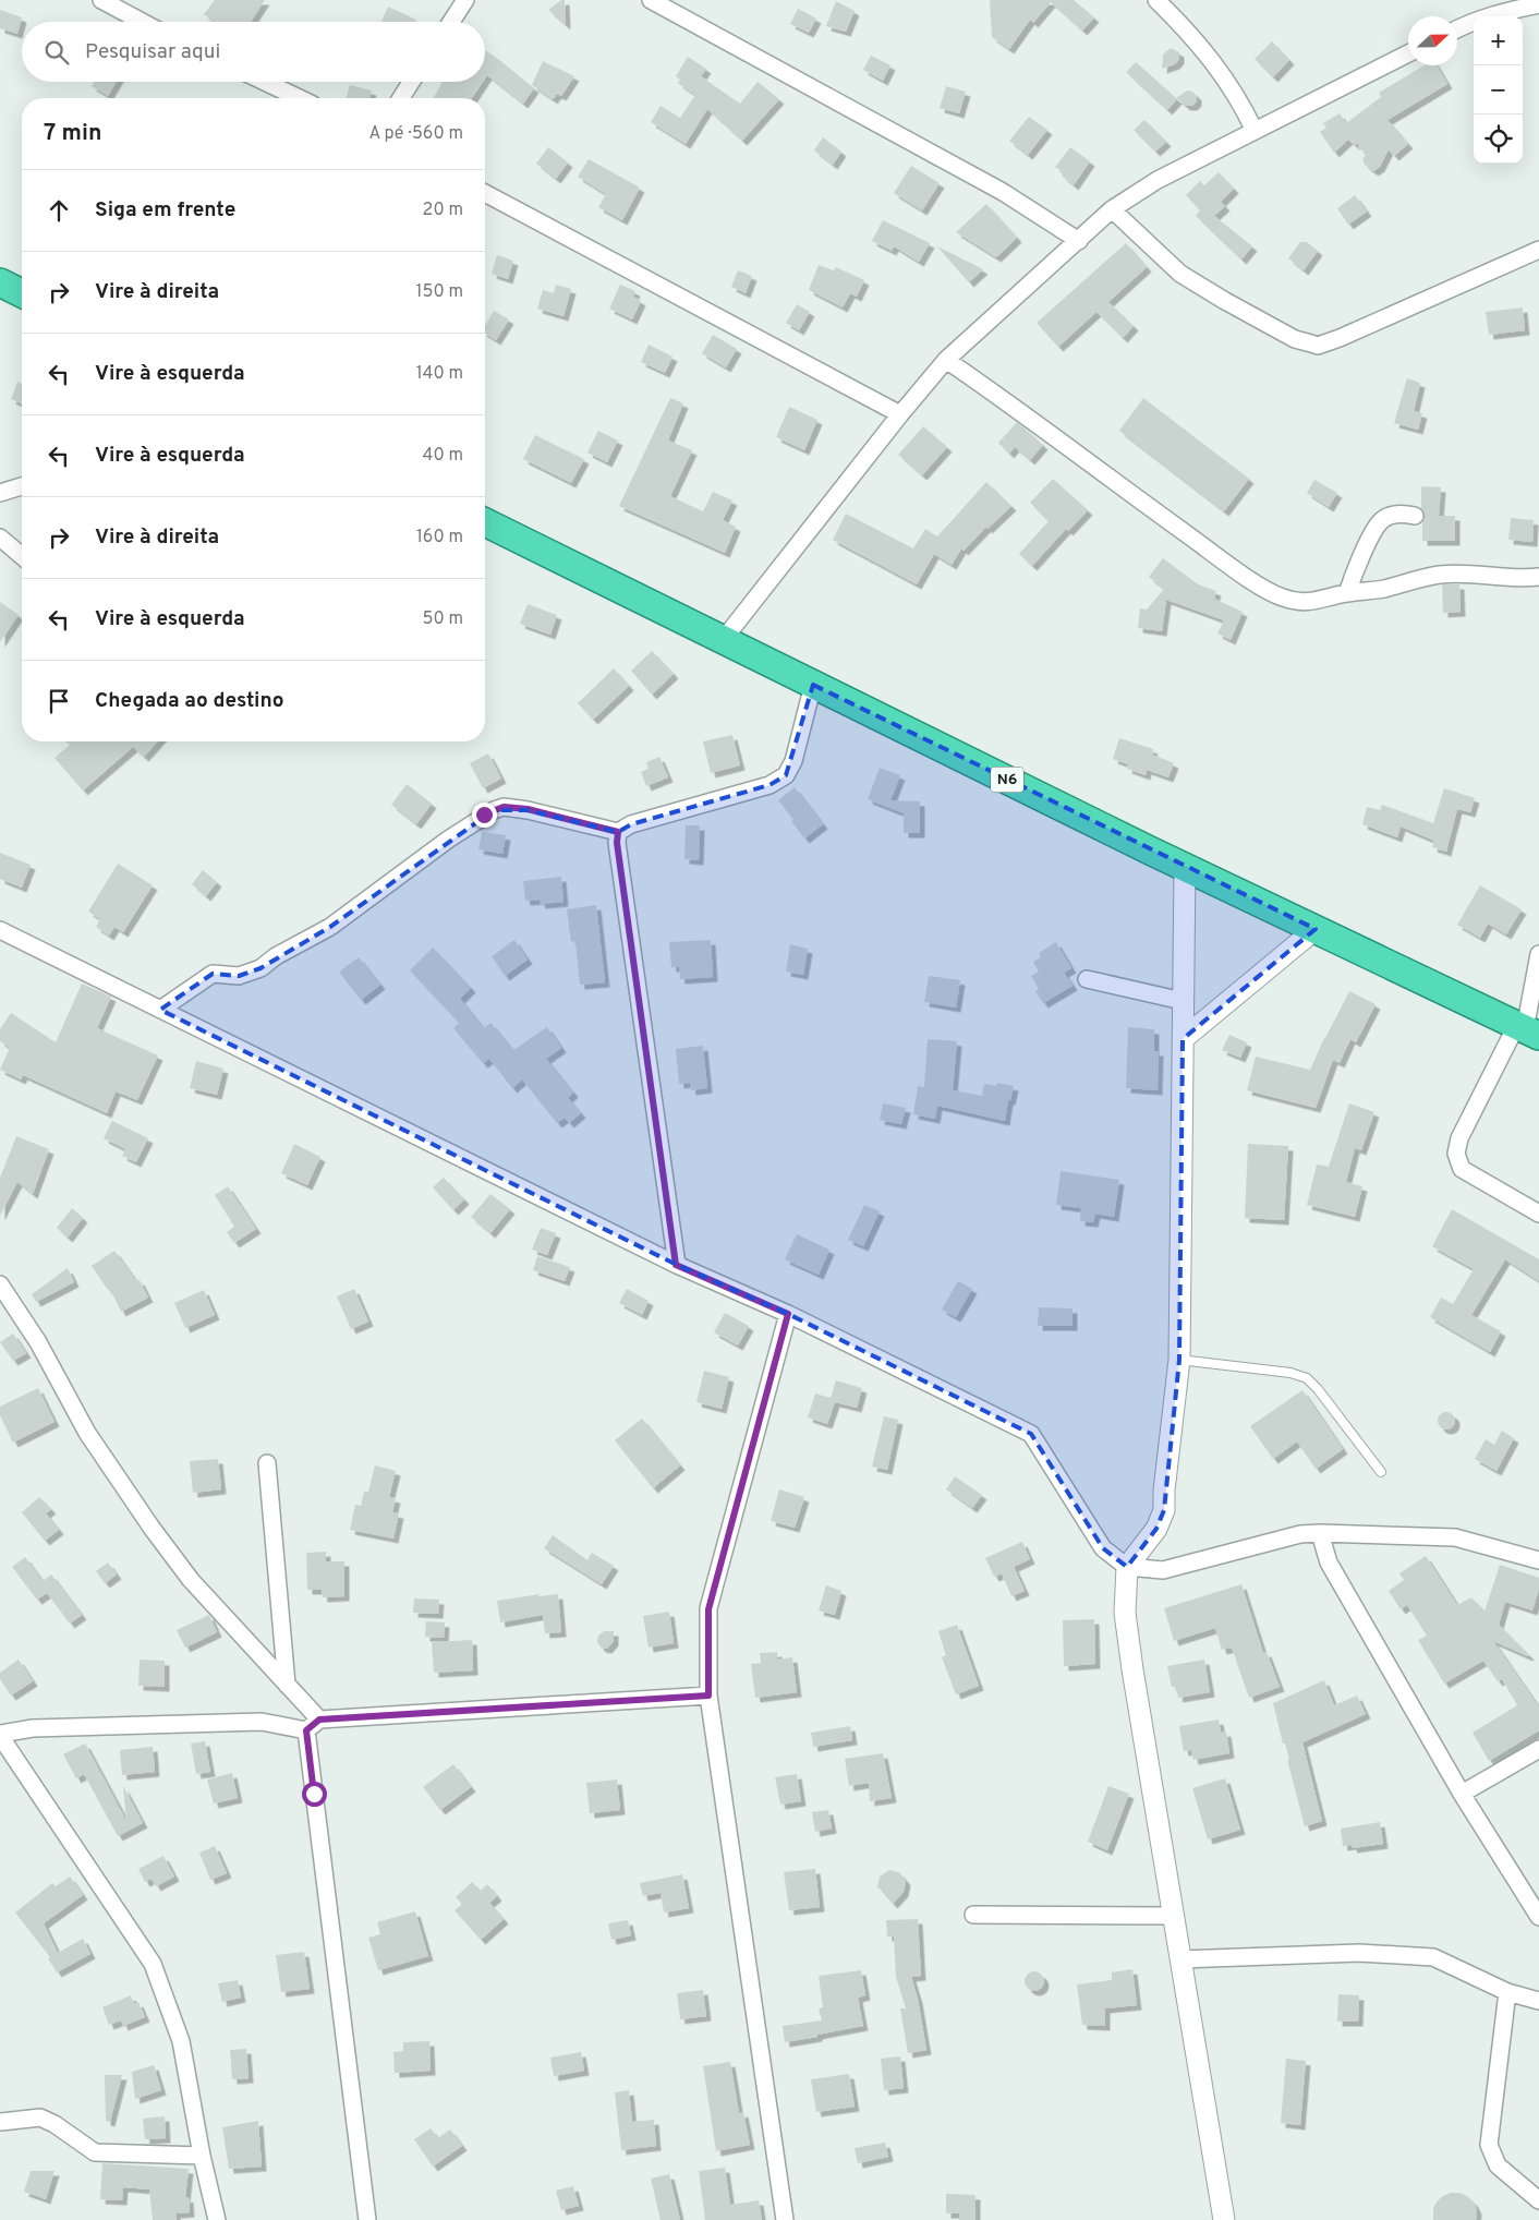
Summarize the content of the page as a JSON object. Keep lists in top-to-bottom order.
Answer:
{
  "streets": {
    "highway": ["N6"]
  },
  "north": "right",
  "page": {
    "map_buttons": ["+", "−"],
    "search": "Pesquisar aqui",
    "heading": ["7 min", "A pé · 560 m"],
    "list": [
      ["Siga em frente", "20 m"],
      ["Vire à direita", "150 m"],
      ["Vire à esquerda", "140 m"],
      ["Vire à esquerda", "40 m"],
      ["Vire à direita", "160 m"],
      ["Vire à esquerda", "50 m"],
      "Chegada ao destino"
    ]
  }
}
